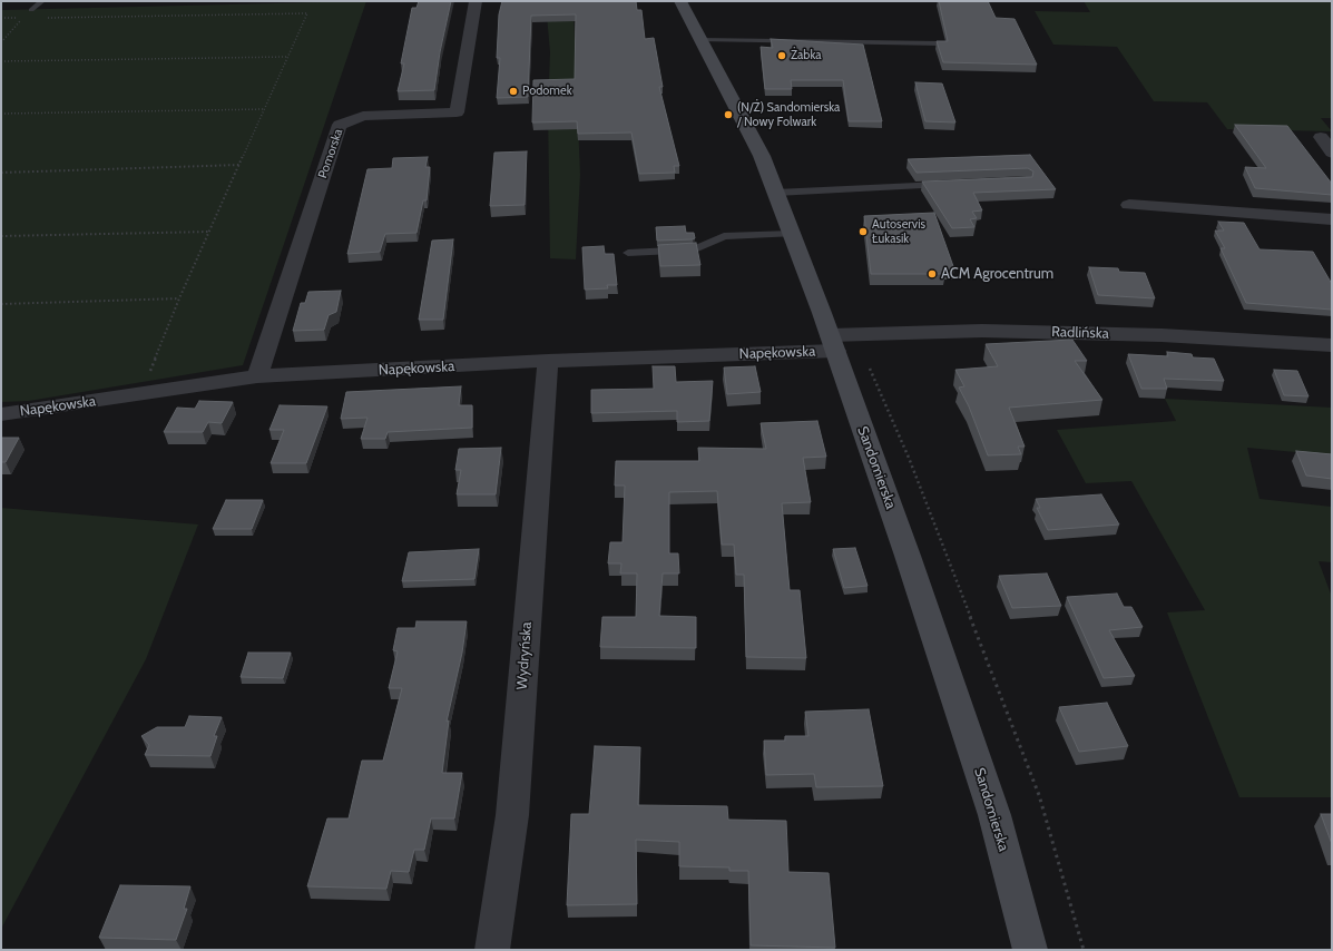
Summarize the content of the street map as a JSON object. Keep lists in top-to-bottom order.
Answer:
{
  "streets": {
    "street": [
      "Pomorska",
      "Radlińska",
      "Napękowska",
      "Sandomierska",
      "Wydryńska"
    ]
  },
  "crossings": [
    ["Pomorska", "Napękowska"],
    ["Radlińska", "Napękowska"],
    ["Radlińska", "Sandomierska"],
    ["Napękowska", "Sandomierska"],
    ["Napękowska", "Wydryńska"]
  ],
  "places": [
    "Żabka",
    "Podomek",
    "(N/Ż) Sandomierska / Nowy Folwark",
    "Autoservis Łukasik",
    "ACM Agrocentrum"
  ]
}
